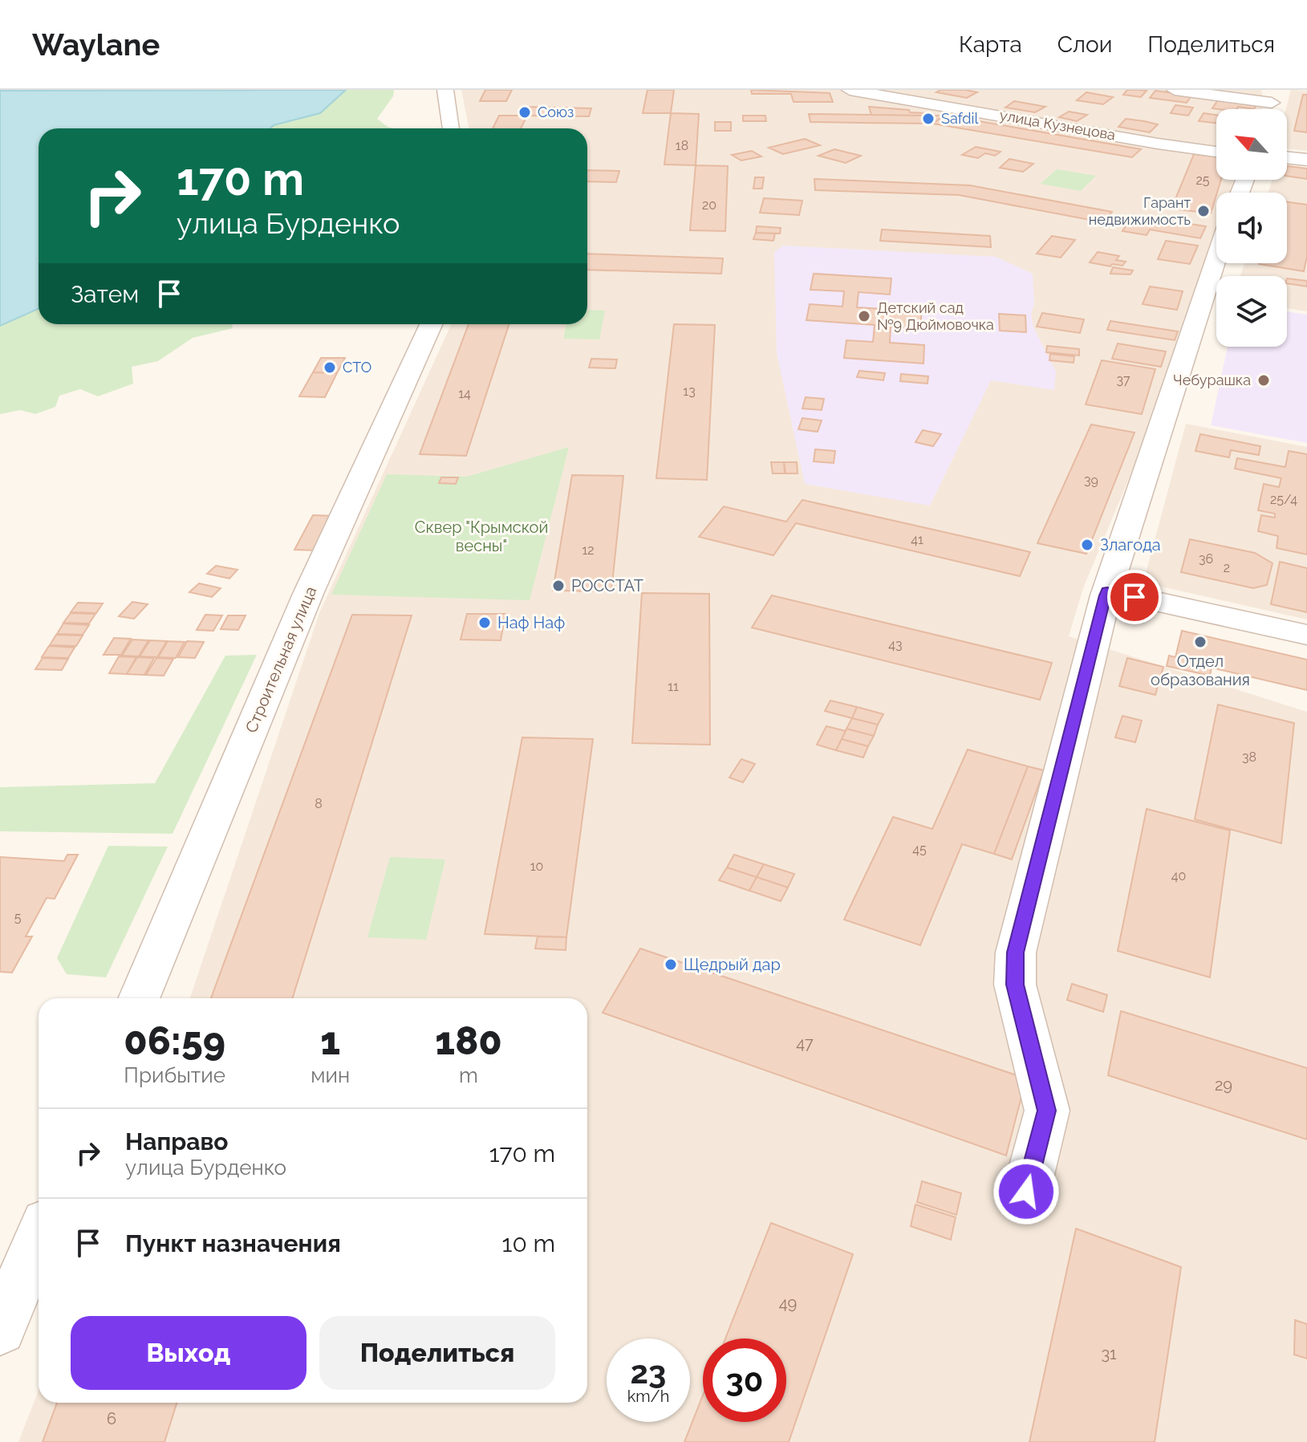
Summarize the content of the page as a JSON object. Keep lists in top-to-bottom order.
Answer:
{
  "streets": {
    "street": ["улица Кузнецова", "Строительная улица"]
  },
  "parks": ["Сквер \"Крымской весны\""],
  "places": [
    "Союз",
    "Safdil",
    "Гарант недвижимость",
    "Детский сад №9 Дюймовочка",
    "СТО",
    "Чебурашка",
    "Злагода",
    "РОССТАТ",
    "Наф Наф",
    "Отдел образования",
    "Щедрый дар"
  ],
  "house_numbers": [
    "18",
    "25",
    "20",
    "37",
    "13",
    "14",
    "39",
    "25/4",
    "41",
    "12",
    "36",
    "2",
    "43",
    "11",
    "38",
    "8",
    "45",
    "10",
    "40",
    "5",
    "47",
    "29",
    "49",
    "31",
    "6"
  ],
  "north": "top left",
  "page": {
    "header": "Waylane",
    "nav": ["Карта", "Слои", "Поделиться"],
    "turn": ["170 m", "улица Бурденко"],
    "then": "Затем",
    "eta": [
      "06:59",
      "Прибытие",
      "1",
      "мин",
      "180",
      "m"
    ],
    "list": [
      {
        "name": "Направо",
        "note": "улица Бурденко",
        "value": "170 m"
      },
      {
        "name": "Пункт назначения",
        "value": "10 m"
      }
    ],
    "buttons": ["Выход", "Поделиться"],
    "speed": "23 km/h",
    "limit": "30"
  }
}
